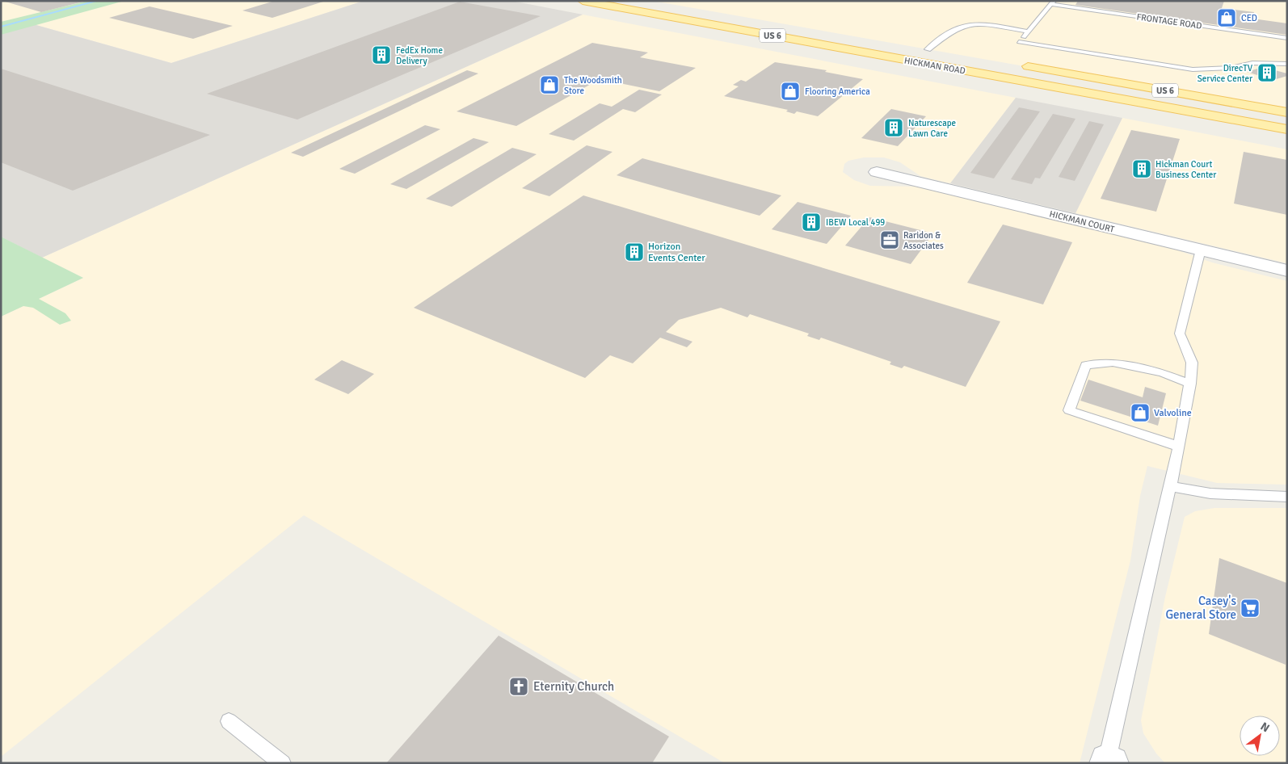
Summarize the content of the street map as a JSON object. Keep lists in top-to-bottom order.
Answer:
{
  "streets": {
    "main road": ["US 6", "HICKMAN ROAD"],
    "street": ["HICKMAN COURT"],
    "lane": ["FRONTAGE ROAD"]
  },
  "places": {
    "shop": [
      "CED",
      "The Woodsmith Store",
      "Flooring America",
      "Valvoline"
    ],
    "building": [
      "FedEx Home Delivery",
      "DirecTV Service Center",
      "Naturescape Lawn Care",
      "Hickman Court Business Center",
      "IBEW Local 499",
      "Horizon Events Center"
    ],
    "office": ["Raridon & Associates"],
    "supermarket": ["Casey's General Store"],
    "church": ["Eternity Church"]
  },
  "north": "top right"
}
